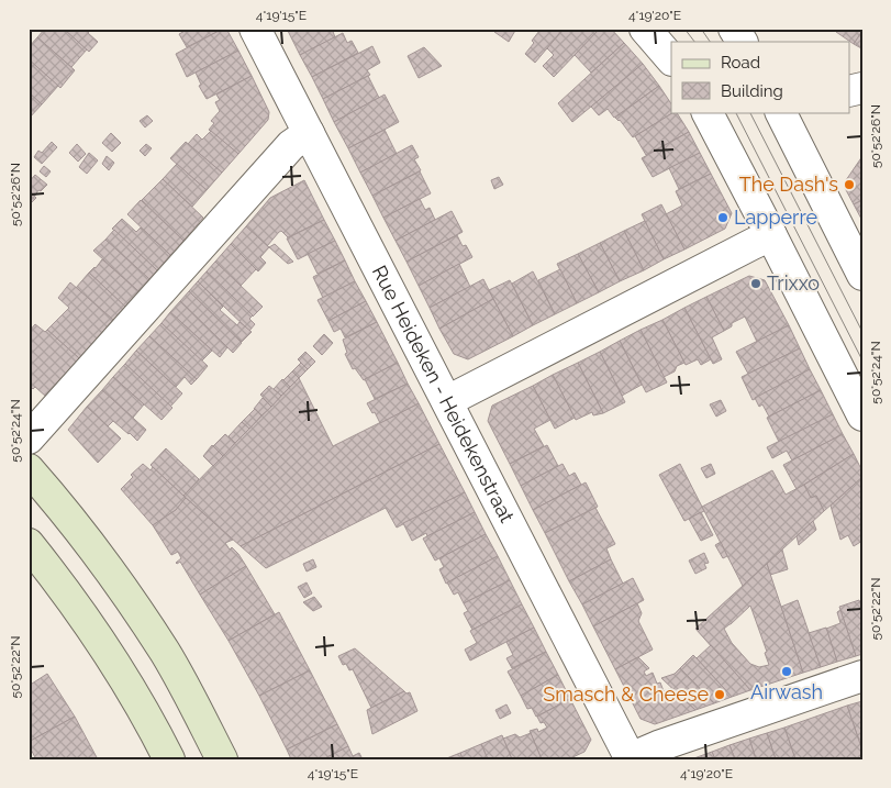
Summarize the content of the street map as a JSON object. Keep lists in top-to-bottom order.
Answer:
{
  "streets": {
    "street": ["Rue Heideken - Heidekenstraat"]
  },
  "places": [
    "The Dash's",
    "Lapperre",
    "Trixxo",
    "Airwash",
    "Smasch & Cheese"
  ],
  "legend": ["Road", "Building"],
  "coordinates": [
    "4°19'15\"E",
    "4°19'20\"E",
    "50°52'26\"N",
    "50°52'24\"N",
    "50°52'22\"N"
  ]
}
